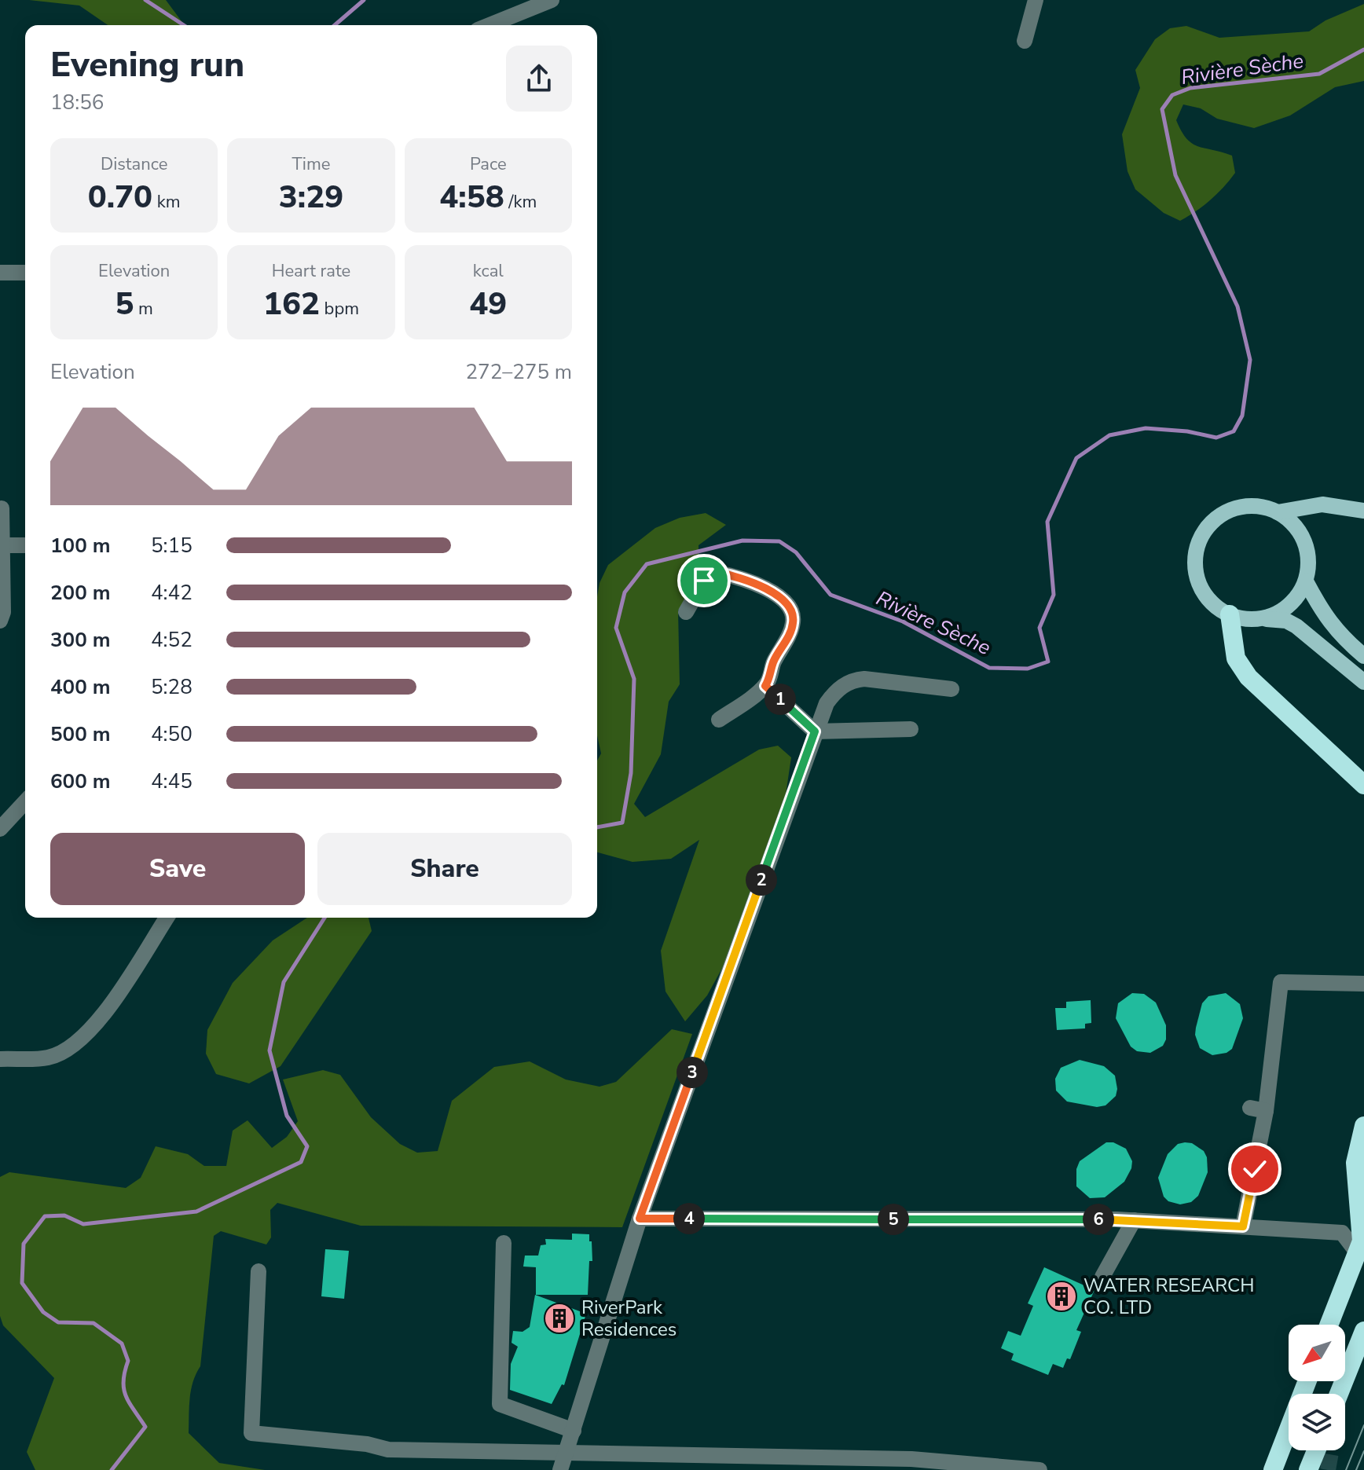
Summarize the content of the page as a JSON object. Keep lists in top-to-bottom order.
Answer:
{
  "water": ["Rivière Sèche"],
  "places": {
    "building": ["WATER RESEARCH CO. LTD", "RiverPark Residences"]
  },
  "north": "bottom left",
  "page": {
    "heading": ["Evening run", "18:56"],
    "stats": [
      ["Distance", "0.70 km"],
      ["Time", "3:29"],
      ["Pace", "4:58 /km"],
      ["Elevation", "5 m"],
      ["Heart rate", "162 bpm"],
      ["kcal", "49"]
    ],
    "chart": ["Elevation", "272–275 m"],
    "list": [
      {
        "name": "100 m",
        "note": "5:15"
      },
      {
        "name": "200 m",
        "note": "4:42"
      },
      {
        "name": "300 m",
        "note": "4:52"
      },
      {
        "name": "400 m",
        "note": "5:28"
      },
      {
        "name": "500 m",
        "note": "4:50"
      },
      {
        "name": "600 m",
        "note": "4:45"
      }
    ],
    "pins": [
      "1",
      "2",
      "3",
      "4",
      "5",
      "6"
    ],
    "buttons": ["Save", "Share"]
  }
}
